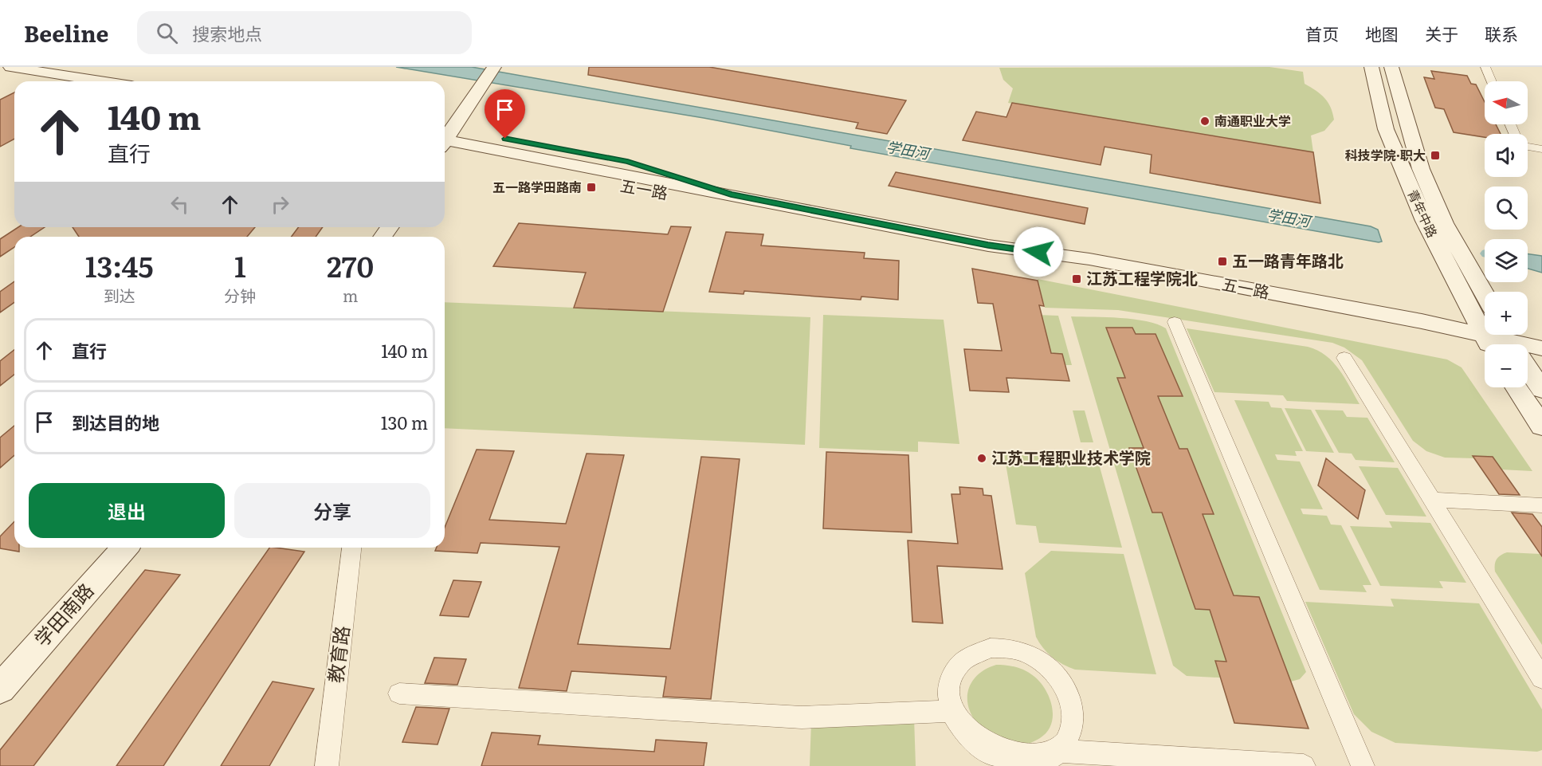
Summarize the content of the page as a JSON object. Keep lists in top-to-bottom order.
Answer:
{
  "streets": {
    "main road": ["五一路", "青年中路", "学田南路"],
    "street": ["教育路"]
  },
  "crossings": [
    ["五一路", "青年中路"]
  ],
  "water": ["学田河"],
  "places": {
    "other": ["南通职业大学", "江苏工程职业技术学院"],
    "transit": [
      "科技学院·职大",
      "五一路学田路南",
      "五一路青年路北",
      "江苏工程学院北"
    ]
  },
  "north": "left",
  "page": {
    "header": "Beeline",
    "search": "搜索地点",
    "nav": [
      "首页",
      "地图",
      "关于",
      "联系"
    ],
    "map_buttons": ["+", "−"],
    "turn": ["140 m", "直行"],
    "eta": [
      "13:45",
      "到达",
      "1",
      "分钟",
      "270",
      "m"
    ],
    "list": [
      {
        "name": "直行",
        "value": "140 m"
      },
      {
        "name": "到达目的地",
        "value": "130 m"
      }
    ],
    "buttons": ["退出", "分享"]
  }
}
